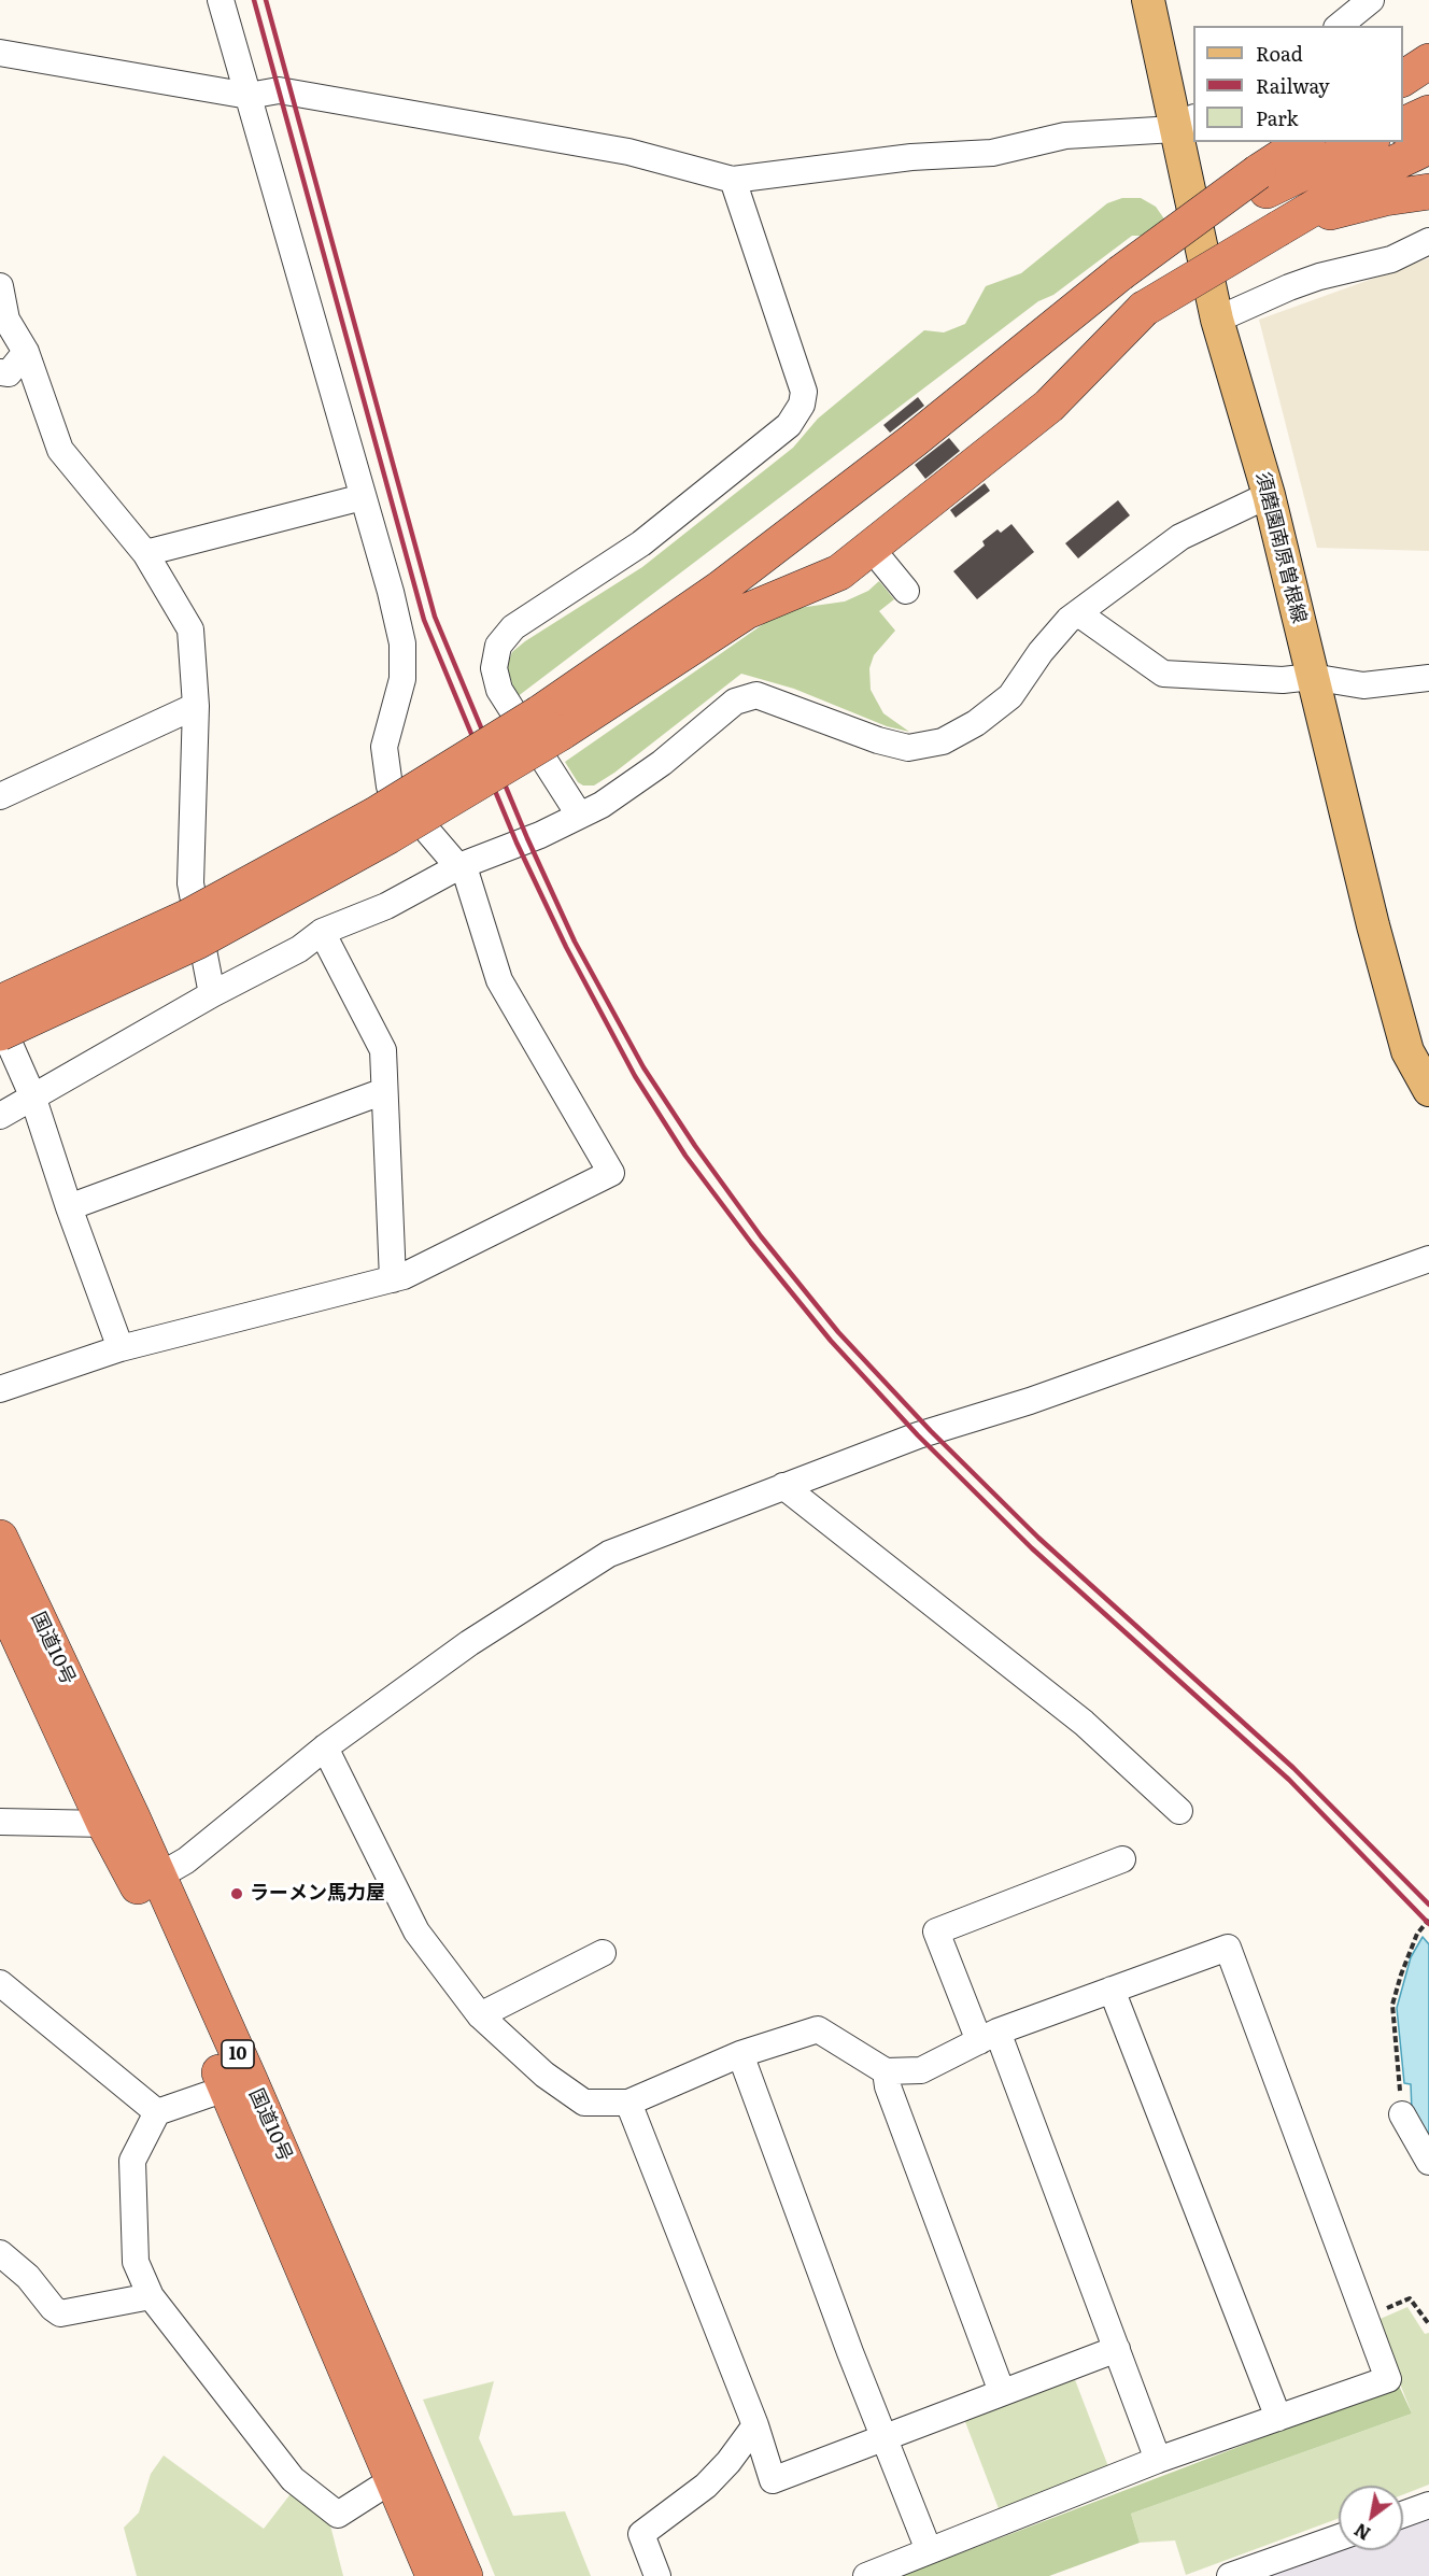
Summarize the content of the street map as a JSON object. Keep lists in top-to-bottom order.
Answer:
{
  "streets": {
    "highway": ["国道10号", "10"],
    "main road": ["須磨園南原曽根線"]
  },
  "places": ["ラーメン馬力屋"],
  "legend": ["Road", "Railway", "Park"],
  "north": "bottom left"
}
